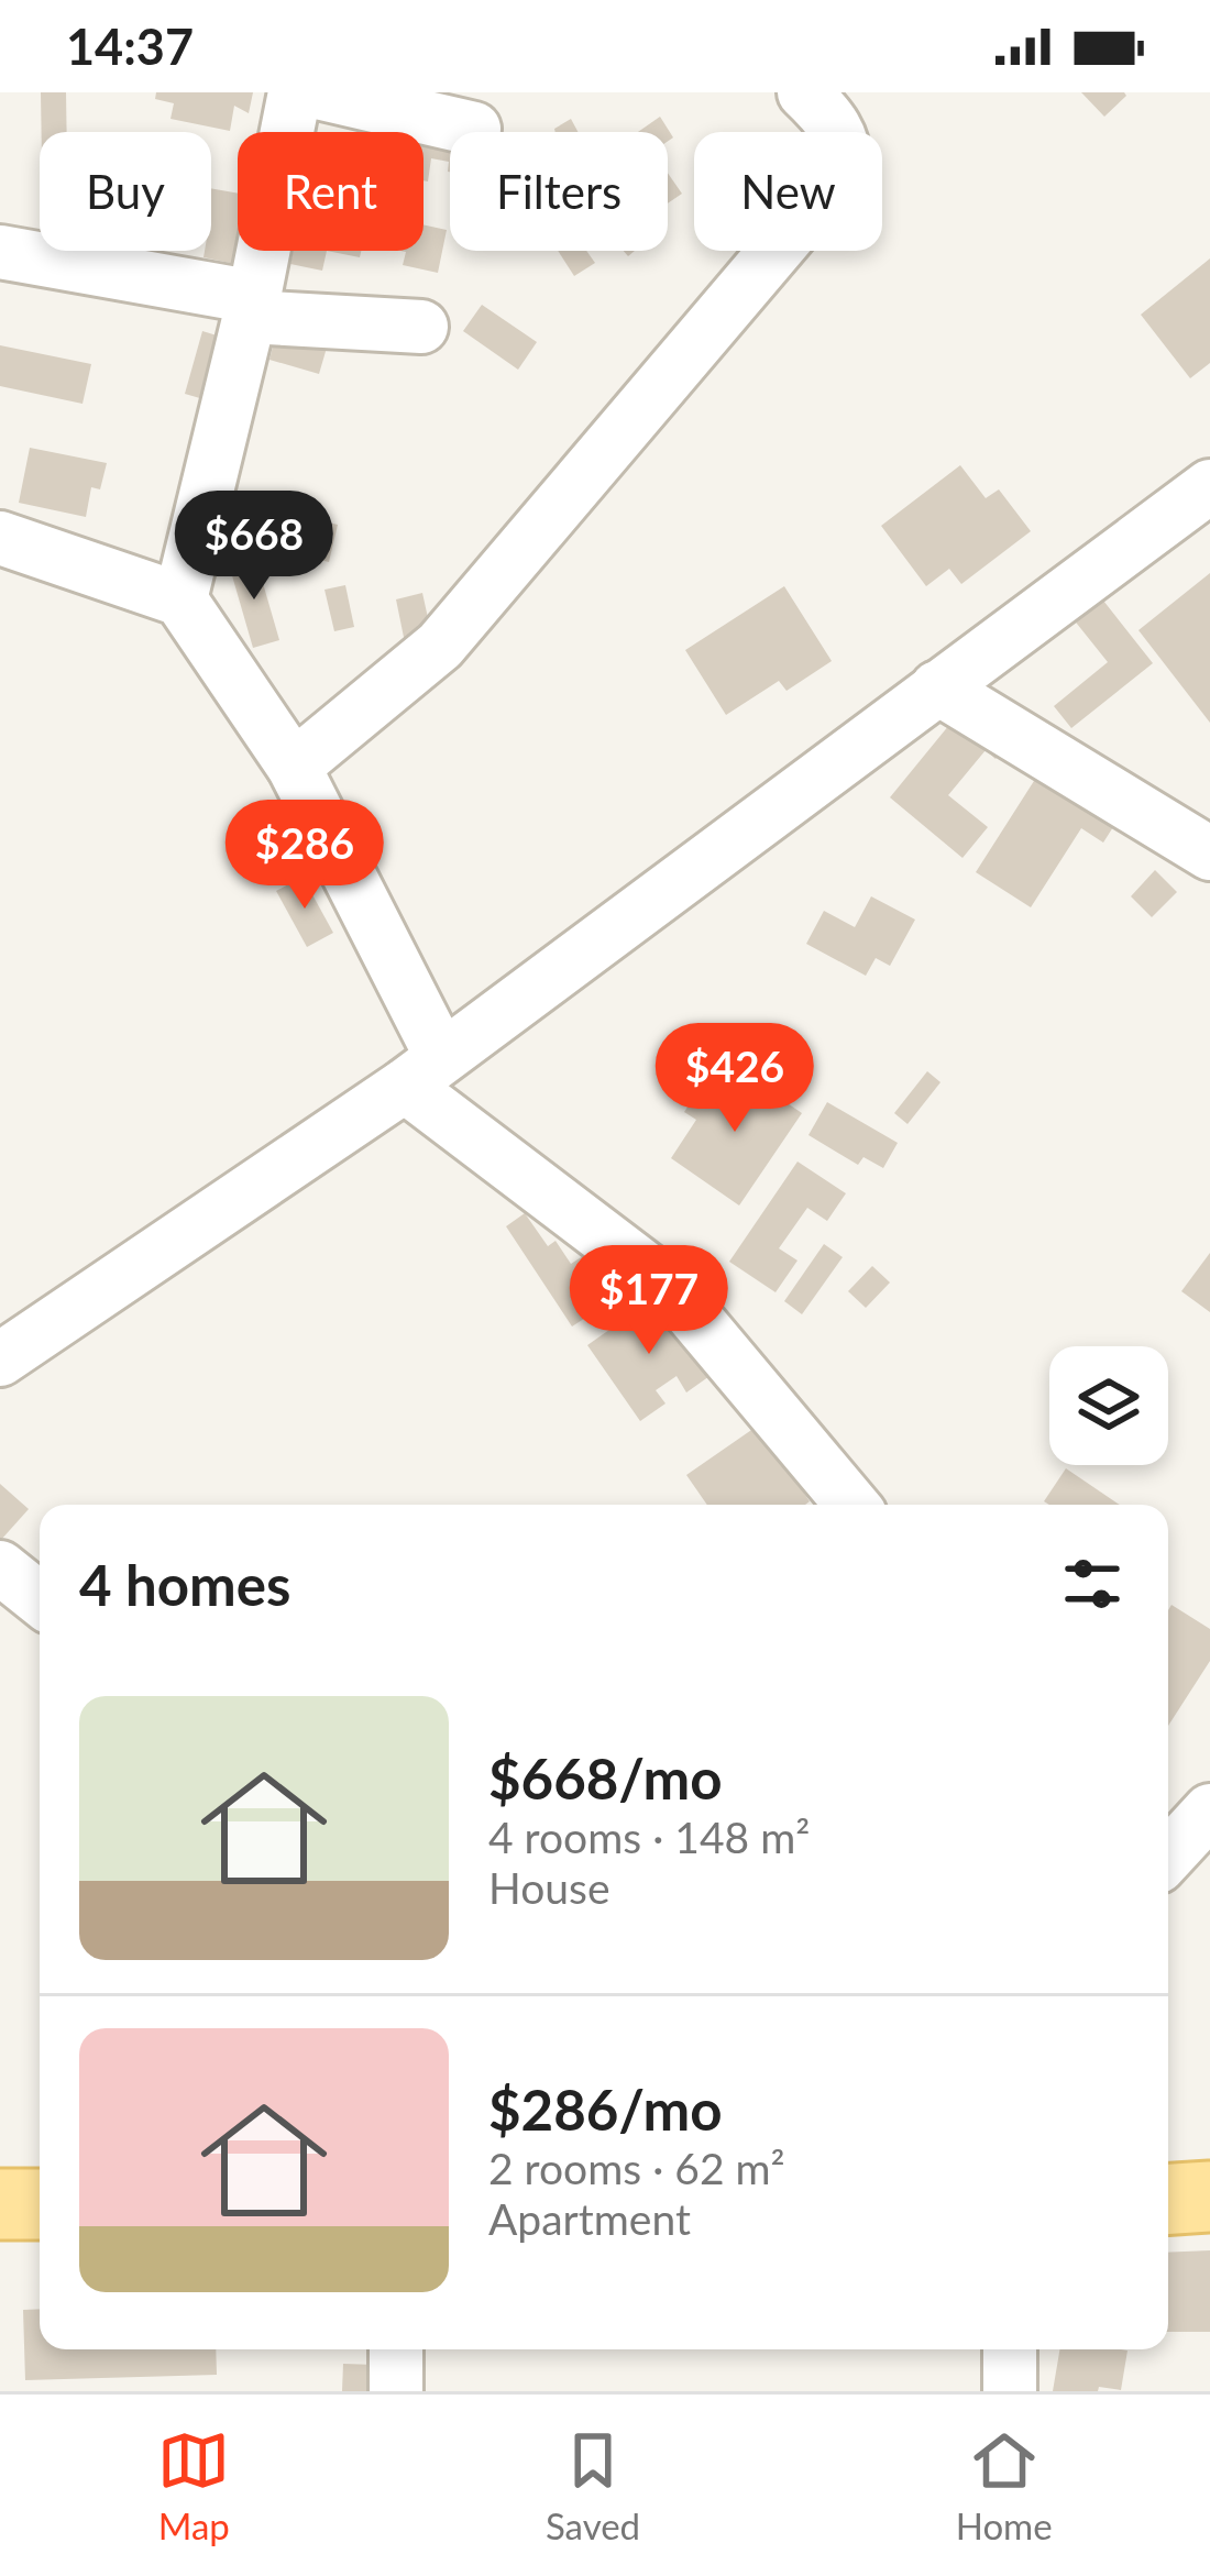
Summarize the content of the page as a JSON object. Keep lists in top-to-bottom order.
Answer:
{
  "page": {
    "status": "14:37",
    "chip": [
      "Buy",
      "Rent",
      "Filters",
      "New"
    ],
    "price": [
      "$668",
      "$286",
      "$426",
      "$177"
    ],
    "heading": "4 homes",
    "list": [
      {
        "name": "$668/mo",
        "note": "4 rooms · 148 m² · House"
      },
      {
        "name": "$286/mo",
        "note": "2 rooms · 62 m² · Apartment"
      }
    ],
    "tabs": ["Map", "Saved", "Home"]
  }
}
